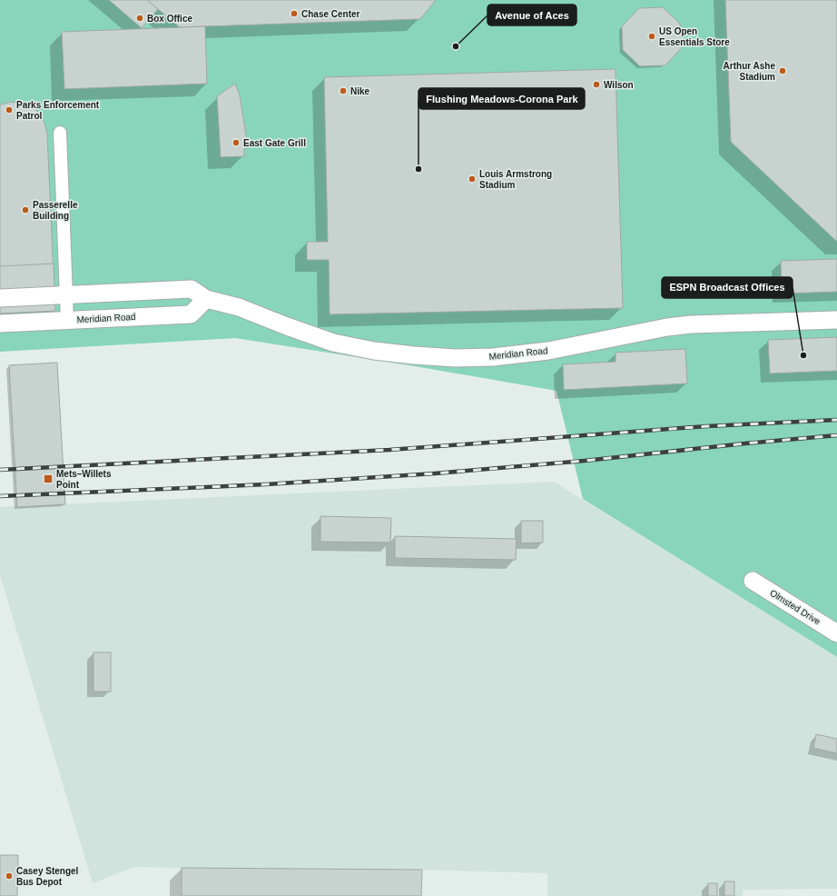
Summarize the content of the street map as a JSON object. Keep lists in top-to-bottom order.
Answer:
{
  "streets": {
    "street": ["Meridian Road", "Olmsted Drive"]
  },
  "places": {
    "other": [
      "Chase Center",
      "Box Office",
      "US Open Essentials Store",
      "Avenue of Aces",
      "Arthur Ashe Stadium",
      "Wilson",
      "Nike",
      "Parks Enforcement Patrol",
      "East Gate Grill",
      "Flushing Meadows-Corona Park",
      "Louis Armstrong Stadium",
      "Passerelle Building",
      "ESPN Broadcast Offices",
      "Casey Stengel Bus Depot"
    ],
    "transit": ["Mets–Willets Point"]
  }
}
